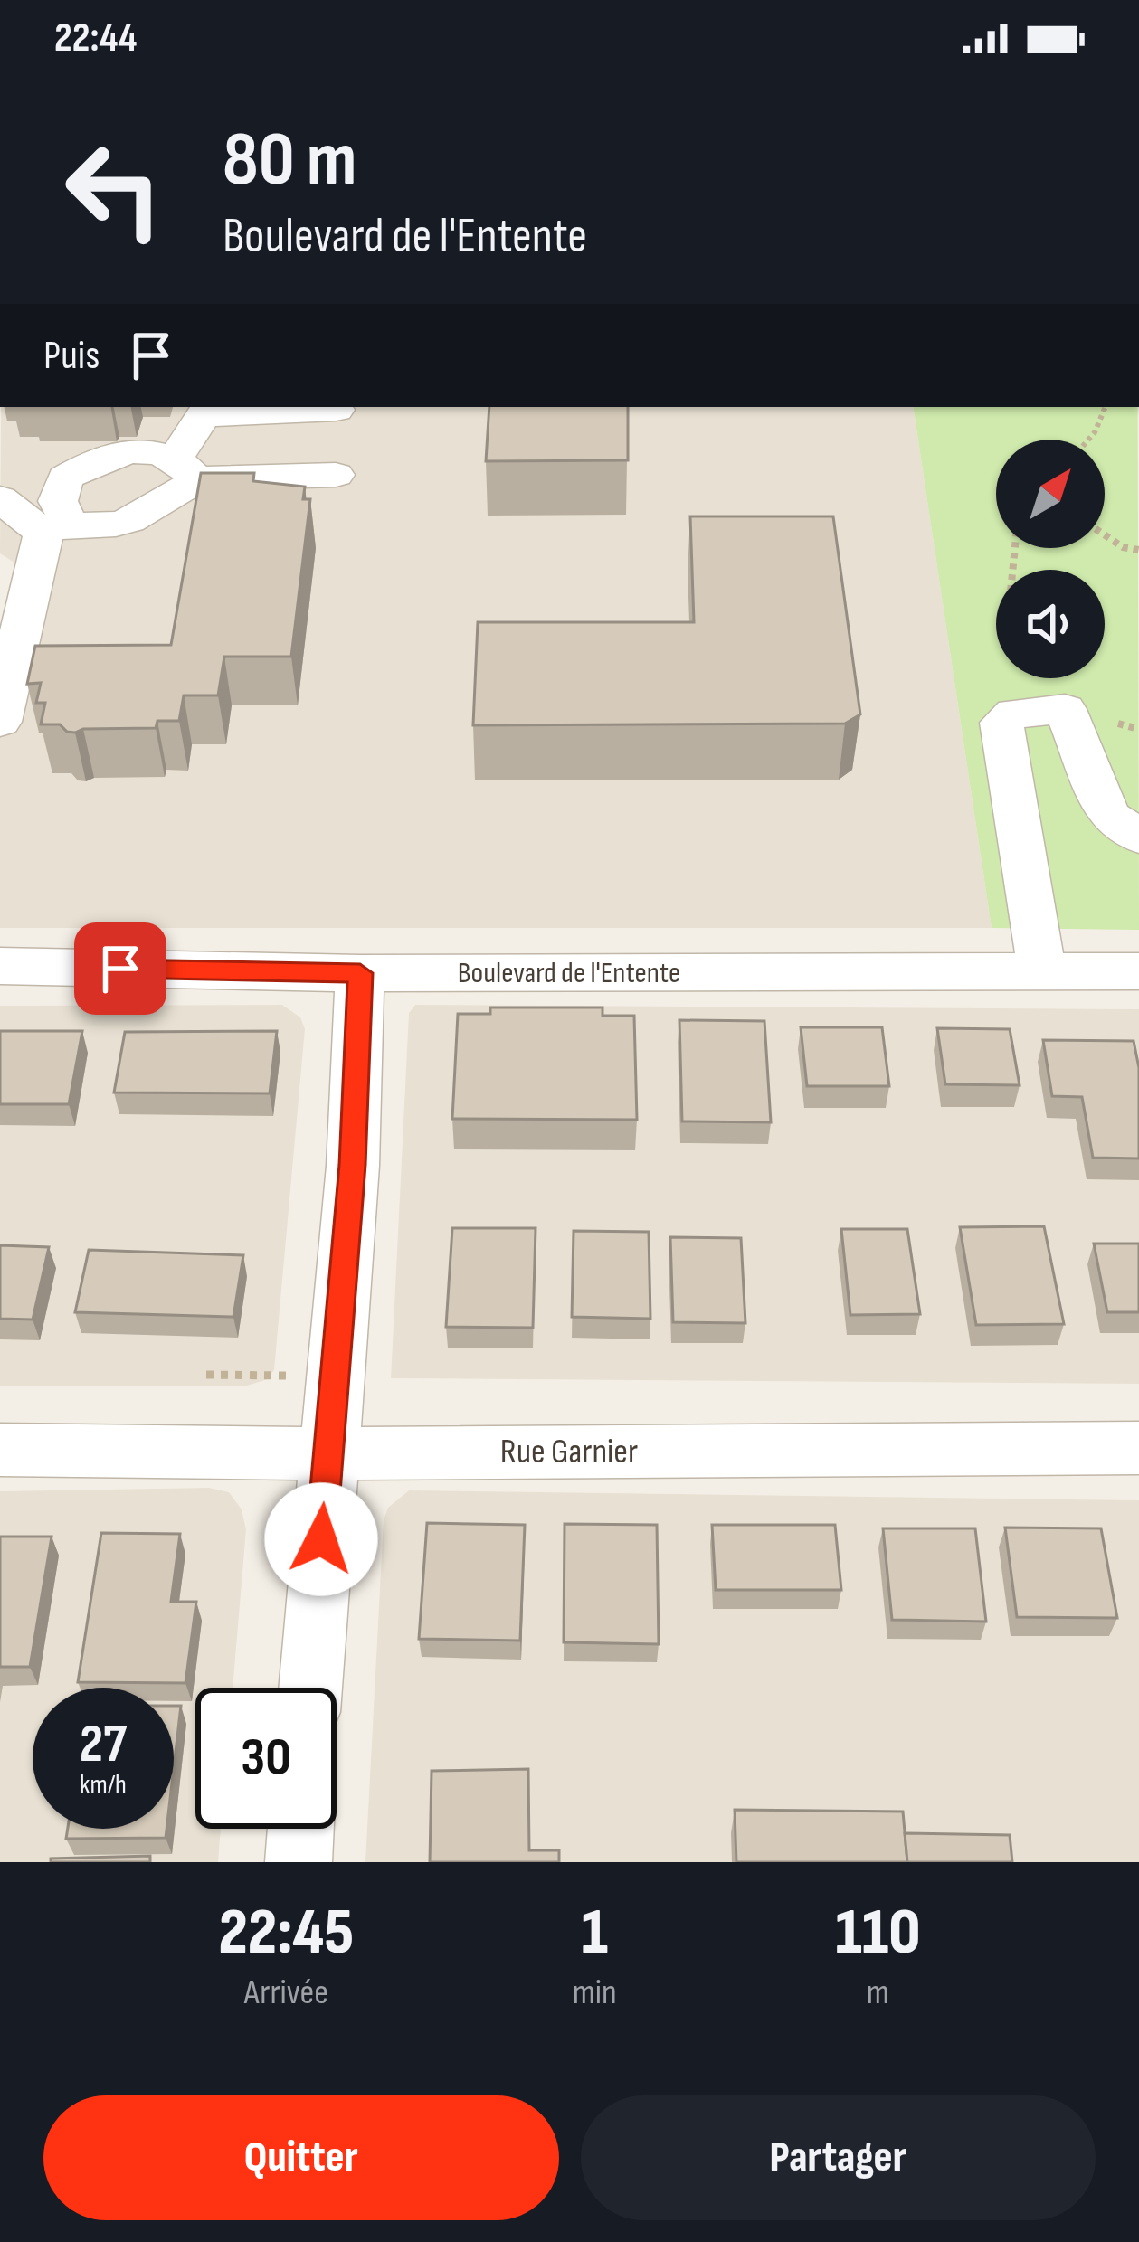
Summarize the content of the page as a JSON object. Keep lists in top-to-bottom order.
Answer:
{
  "streets": {
    "street": ["Boulevard de l'Entente", "Rue Garnier"]
  },
  "north": "top right",
  "page": {
    "status": "22:44",
    "turn": ["80 m", "Boulevard de l'Entente"],
    "then": "Puis",
    "speed": "27 km/h",
    "limit": "30",
    "eta": [
      "22:45",
      "Arrivée",
      "1",
      "min",
      "110",
      "m"
    ],
    "buttons": ["Quitter", "Partager"]
  }
}
